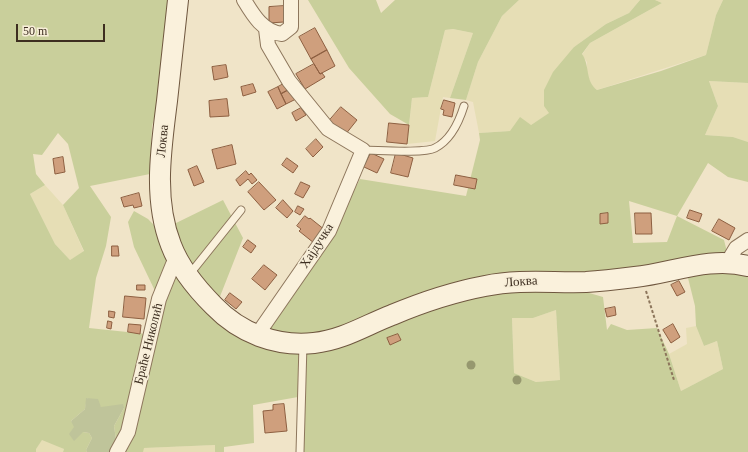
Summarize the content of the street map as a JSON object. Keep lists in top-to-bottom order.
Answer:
{
  "streets": {
    "main road": ["Локва"],
    "street": ["Хајдучка", "Браће Николић"]
  },
  "crossings": [
    ["Локва", "Хајдучка"],
    ["Локва", "Браће Николић"]
  ],
  "scale_bar": "50 m"
}
